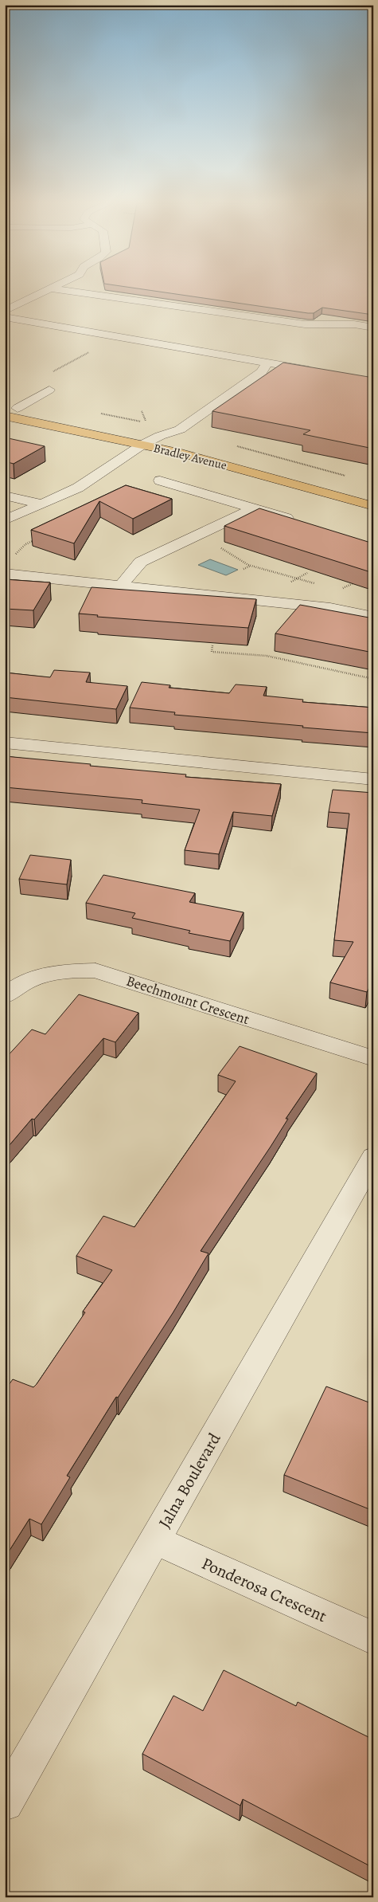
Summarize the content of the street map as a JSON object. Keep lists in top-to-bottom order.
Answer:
{
  "streets": {
    "main road": ["Bradley Avenue"],
    "street": ["Beechmount Crescent", "Jalna Boulevard", "Ponderosa Crescent"]
  },
  "crossings": [
    ["Jalna Boulevard", "Ponderosa Crescent"]
  ]
}
